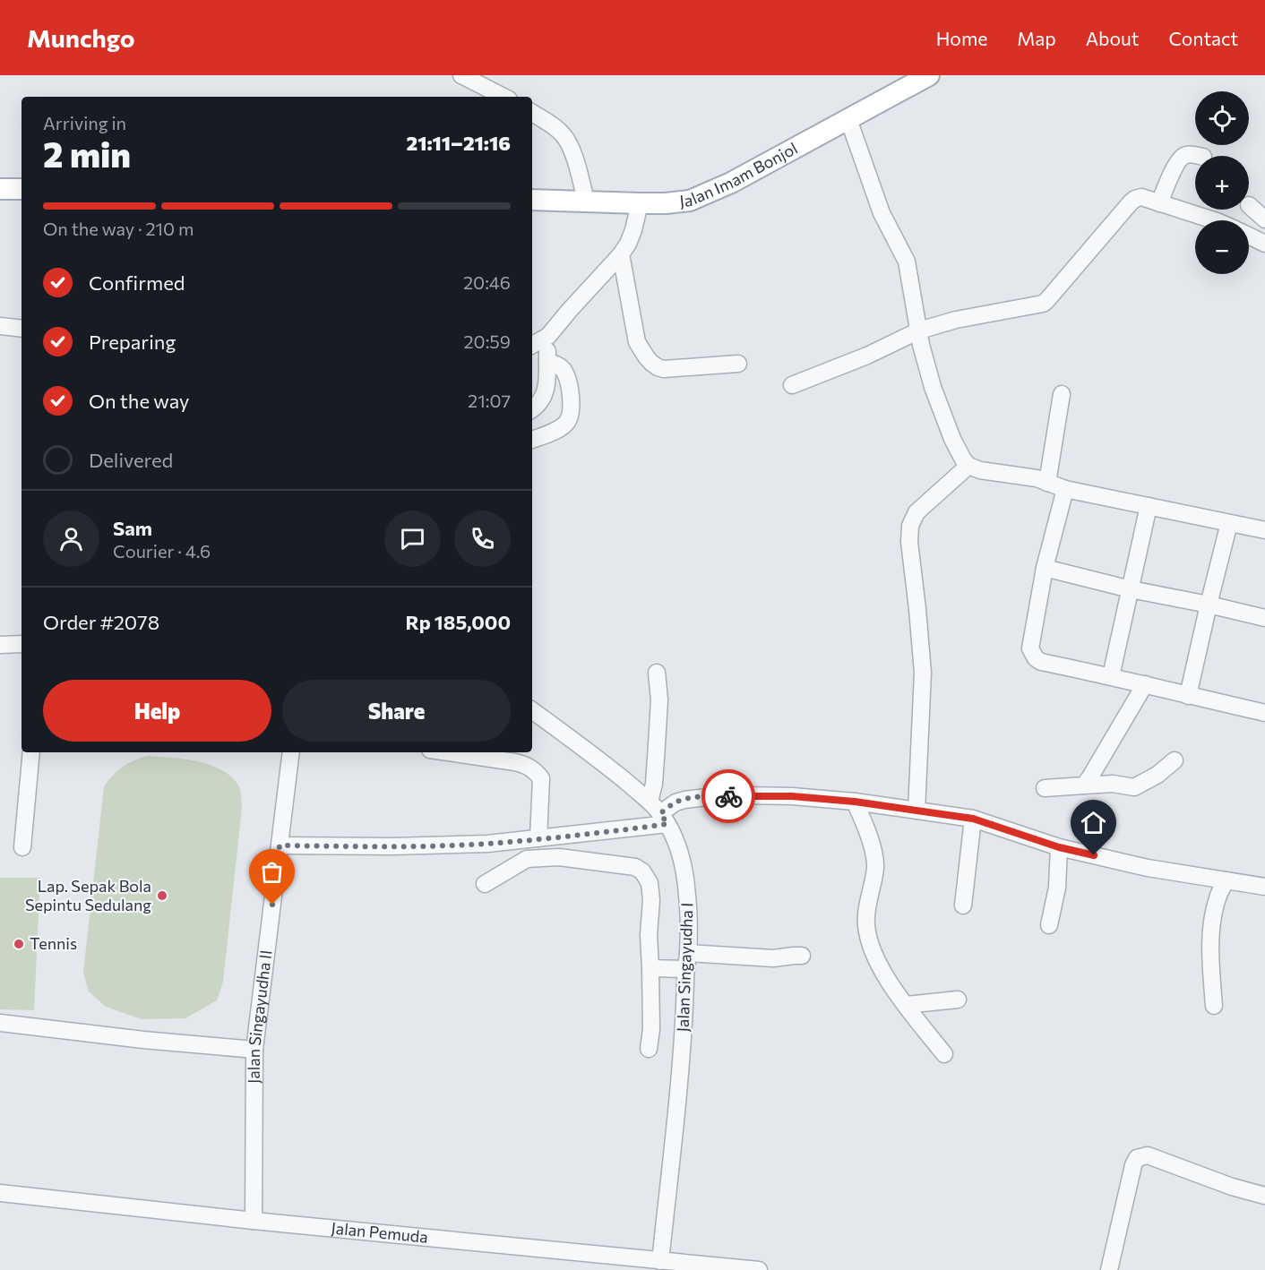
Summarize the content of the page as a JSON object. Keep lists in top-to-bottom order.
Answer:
{
  "streets": {
    "main road": ["Jalan Imam Bonjol"],
    "street": ["Jalan Singayudha I", "Jalan Singayudha II", "Jalan Pemuda"]
  },
  "crossings": [
    ["Jalan Singayudha I", "Jalan Pemuda"],
    ["Jalan Singayudha II", "Jalan Pemuda"]
  ],
  "places": ["Lap. Sepak Bola Sepintu Sedulang", "Tennis"],
  "page": {
    "header": "Munchgo",
    "nav": [
      "Home",
      "Map",
      "About",
      "Contact"
    ],
    "map_buttons": ["+", "−"],
    "heading": ["2 min", "Arriving in", "21:11–21:16"],
    "panel": [
      "Sam",
      "Courier · 4.6",
      "Order #2078",
      "Rp 185,000"
    ],
    "bar": "On the way · 210 m",
    "list": [
      ["Confirmed", "20:46"],
      ["Preparing", "20:59"],
      ["On the way", "21:07"],
      "Delivered"
    ],
    "buttons": ["Help", "Share"]
  }
}
